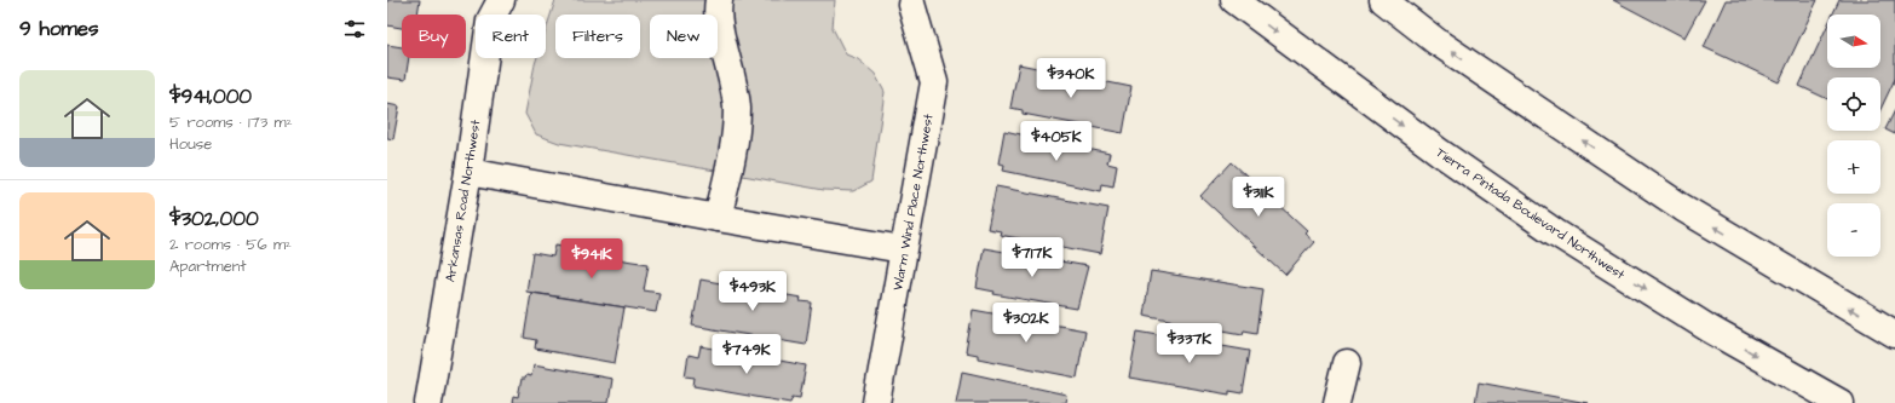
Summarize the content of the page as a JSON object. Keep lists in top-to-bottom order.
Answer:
{
  "streets": {
    "street": ["Arkansas Road Northwest", "Warm Wind Place Northwest", "Tierra Pintada Boulevard Northwest"]
  },
  "north": "right",
  "page": {
    "heading": "9 homes",
    "map_buttons": ["+", "−"],
    "chip": [
      "Buy",
      "Rent",
      "Filters",
      "New"
    ],
    "list": [
      {
        "name": "$941,000",
        "note": "5 rooms · 173 m² · House"
      },
      {
        "name": "$302,000",
        "note": "2 rooms · 56 m² · Apartment"
      }
    ],
    "price": [
      "$340K",
      "$405K",
      "$311K",
      "$717K",
      "$941K",
      "$493K",
      "$302K",
      "$337K",
      "$749K"
    ]
  }
}
